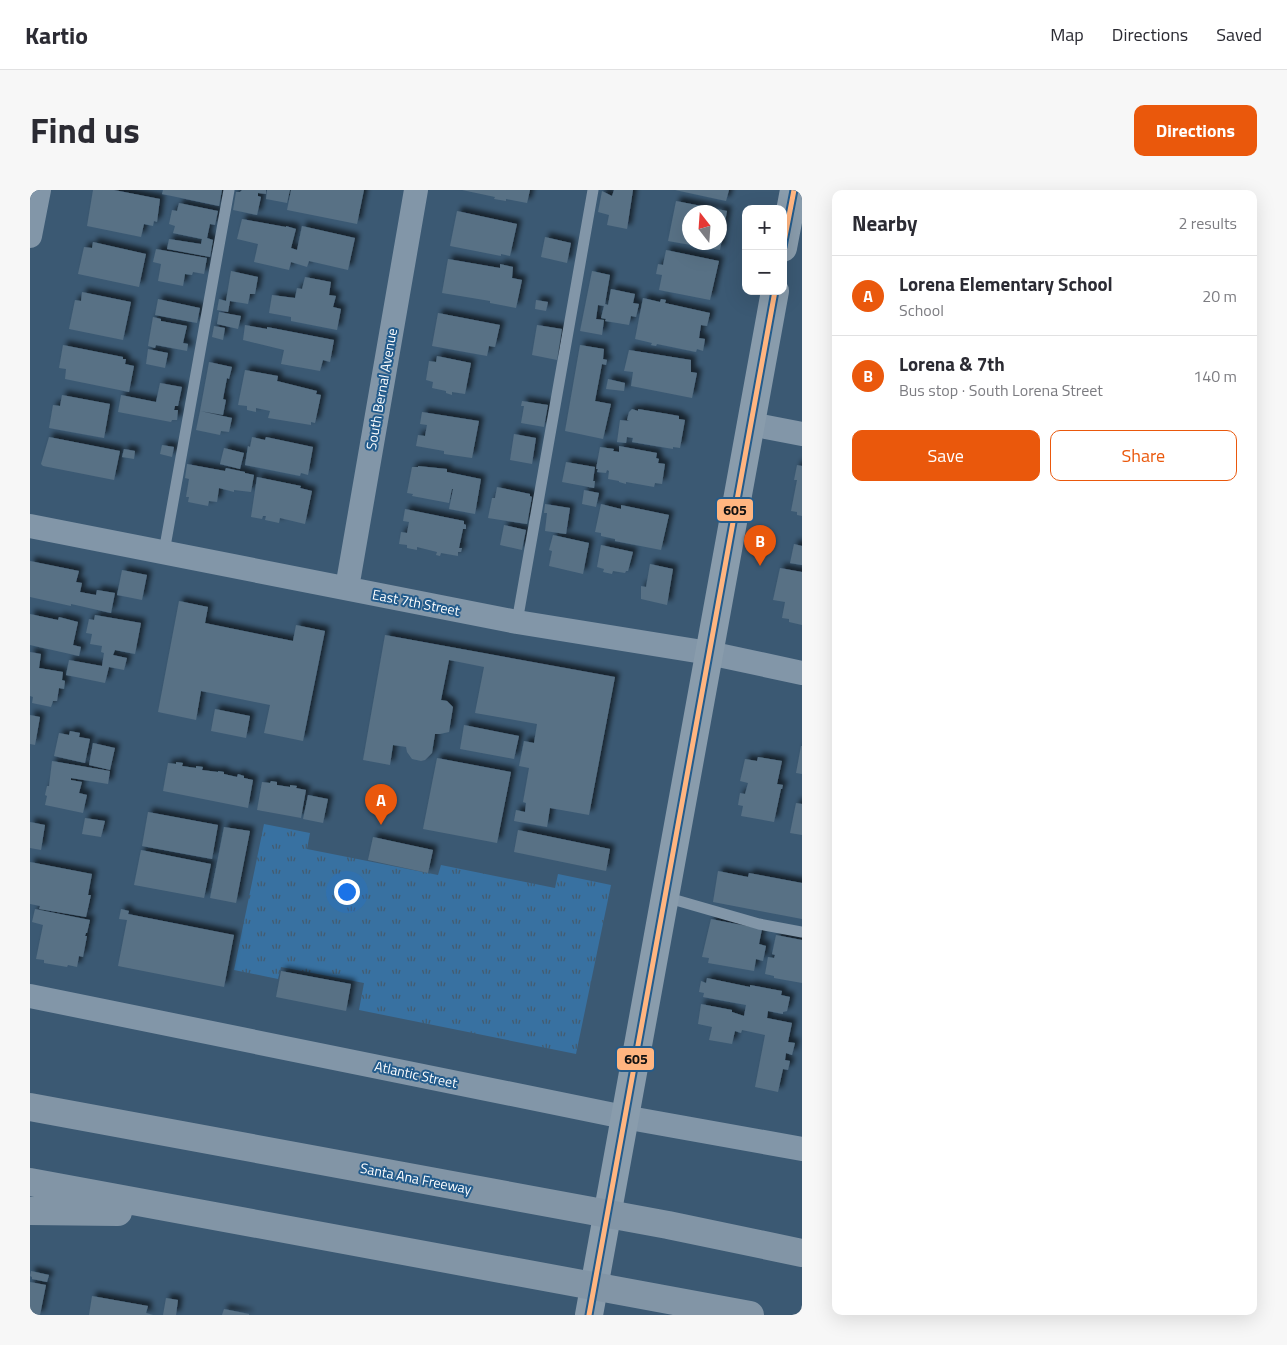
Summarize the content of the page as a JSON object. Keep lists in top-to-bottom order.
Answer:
{
  "streets": {
    "highway": ["Santa Ana Freeway"],
    "street": ["South Bernal Avenue", "East 7th Street", "Atlantic Street"]
  },
  "crossings": [
    ["South Bernal Avenue", "East 7th Street"]
  ],
  "lines": ["transit line 605"],
  "north": "top",
  "page": {
    "header": "Kartio",
    "nav": ["Map", "Directions", "Saved"],
    "title": "Find us",
    "buttons": [
      "Directions",
      ["Save", "Share"]
    ],
    "heading": ["Nearby", "2 results"],
    "map_buttons": ["+", "−"],
    "list": [
      {
        "mark": "A",
        "name": "Lorena Elementary School",
        "note": "School",
        "value": "20 m"
      },
      {
        "mark": "B",
        "name": "Lorena & 7th",
        "note": "Bus stop · South Lorena Street",
        "value": "140 m"
      }
    ],
    "pins": ["B", "A"]
  }
}
